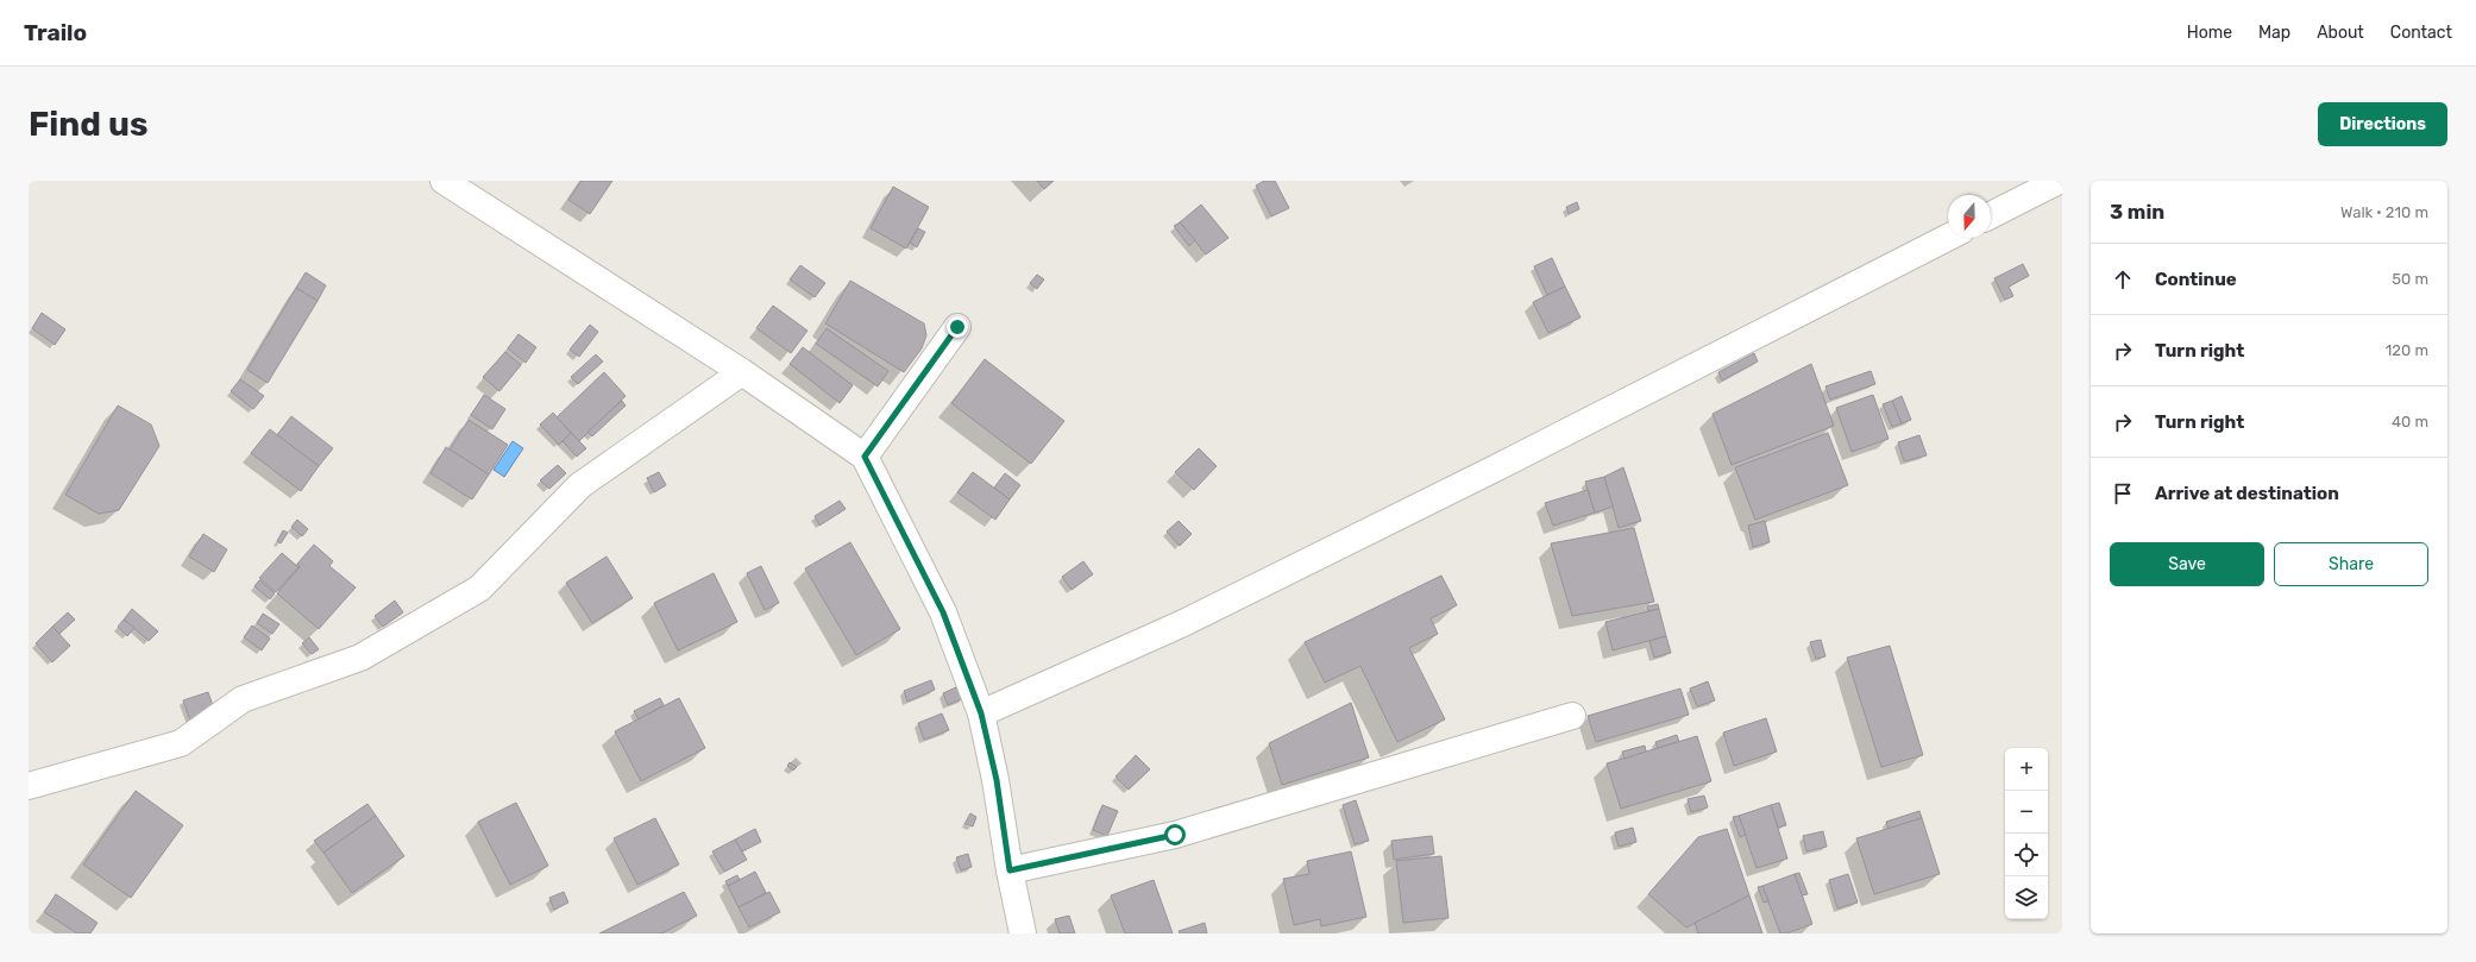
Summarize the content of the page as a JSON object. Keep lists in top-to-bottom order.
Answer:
{
  "north": "bottom",
  "page": {
    "header": "Trailo",
    "nav": [
      "Home",
      "Map",
      "About",
      "Contact"
    ],
    "buttons": [
      "Directions",
      ["Save", "Share"]
    ],
    "title": "Find us",
    "heading": ["3 min", "Walk · 210 m"],
    "list": [
      ["Continue", "50 m"],
      ["Turn right", "120 m"],
      ["Turn right", "40 m"],
      "Arrive at destination"
    ],
    "map_buttons": ["+", "−"]
  }
}
